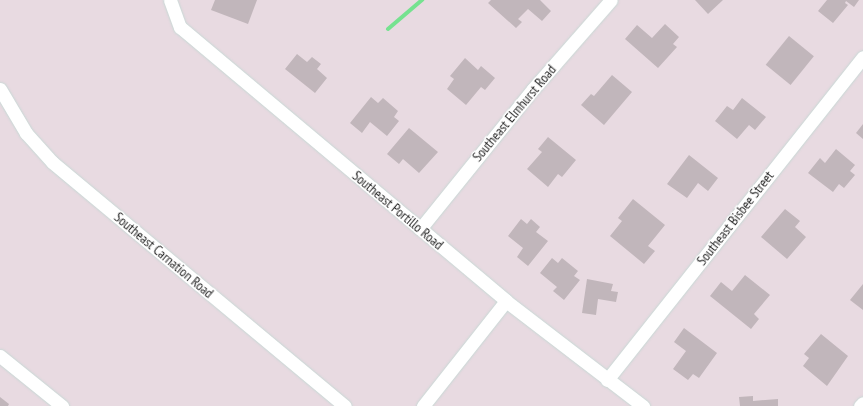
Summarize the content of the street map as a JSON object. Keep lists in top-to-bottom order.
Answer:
{
  "streets": {
    "street": [
      "Southeast Elmhurst Road",
      "Southeast Portillo Road",
      "Southeast Bisbee Street",
      "Southeast Carnation Road"
    ]
  },
  "crossings": [
    ["Southeast Elmhurst Road", "Southeast Portillo Road"],
    ["Southeast Portillo Road", "Southeast Bisbee Street"]
  ]
}
